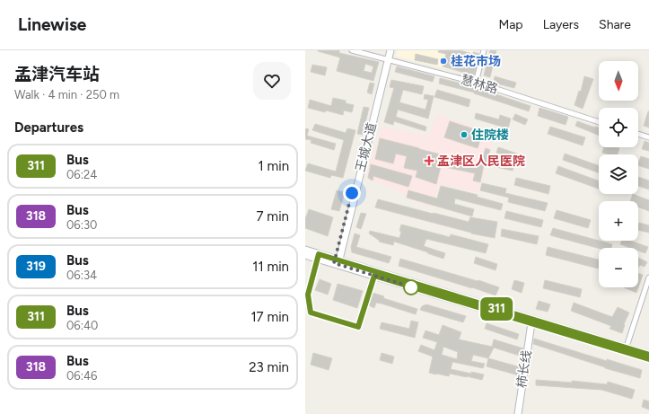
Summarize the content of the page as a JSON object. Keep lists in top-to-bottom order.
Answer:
{
  "streets": {
    "main road": ["王城大道", "柿长线"],
    "street": ["慧林路"]
  },
  "crossings": [
    ["慧林路", "王城大道"]
  ],
  "places": {
    "other": ["桂花市场", "住院楼"],
    "health": ["孟津区人民医院"]
  },
  "lines": ["bus line 311"],
  "north": "bottom",
  "page": {
    "header": "Linewise",
    "nav": ["Map", "Layers", "Share"],
    "heading": [
      ["孟津汽车站", "Walk · 4 min · 250 m"],
      "Departures"
    ],
    "on_map": "311",
    "map_buttons": ["+", "−"],
    "list": [
      {
        "mark": "311",
        "name": "Bus",
        "note": "06:24",
        "value": "1 min"
      },
      {
        "mark": "318",
        "name": "Bus",
        "note": "06:30",
        "value": "7 min"
      },
      {
        "mark": "319",
        "name": "Bus",
        "note": "06:34",
        "value": "11 min"
      },
      {
        "mark": "311",
        "name": "Bus",
        "note": "06:40",
        "value": "17 min"
      },
      {
        "mark": "318",
        "name": "Bus",
        "note": "06:46",
        "value": "23 min"
      }
    ]
  }
}
